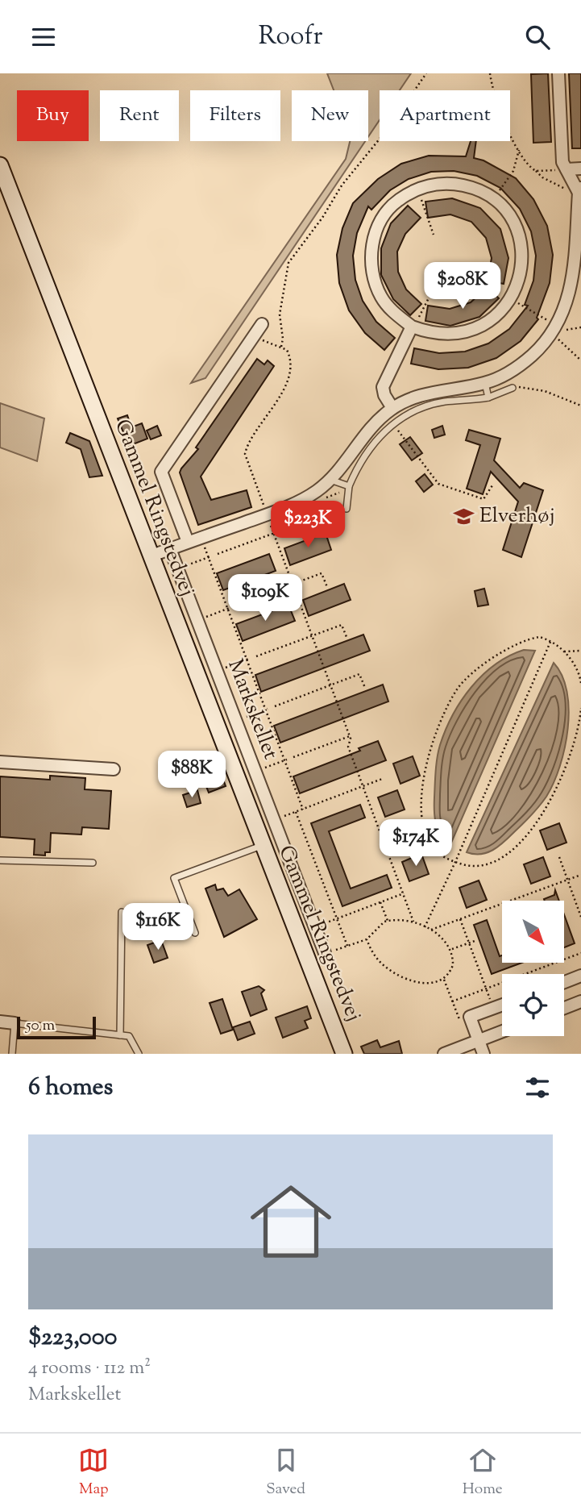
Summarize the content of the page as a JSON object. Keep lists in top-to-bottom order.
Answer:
{
  "streets": {
    "street": ["Gammel Ringstedvej", "Markskellet"]
  },
  "places": {
    "school or university": ["Elverhøj"]
  },
  "scale_bar": "50 m",
  "north": "bottom right",
  "page": {
    "header": "Roofr",
    "chip": [
      "Buy",
      "Rent",
      "Filters",
      "New",
      "Apartment"
    ],
    "price": [
      "$208K",
      "$223K",
      "$109K",
      "$88K",
      "$174K",
      "$116K"
    ],
    "scale": "50 m",
    "heading": "6 homes",
    "list": [
      {
        "name": "$223,000",
        "note": "4 rooms · 112 m² · Markskellet"
      }
    ],
    "tabs": ["Map", "Saved", "Home"]
  }
}
